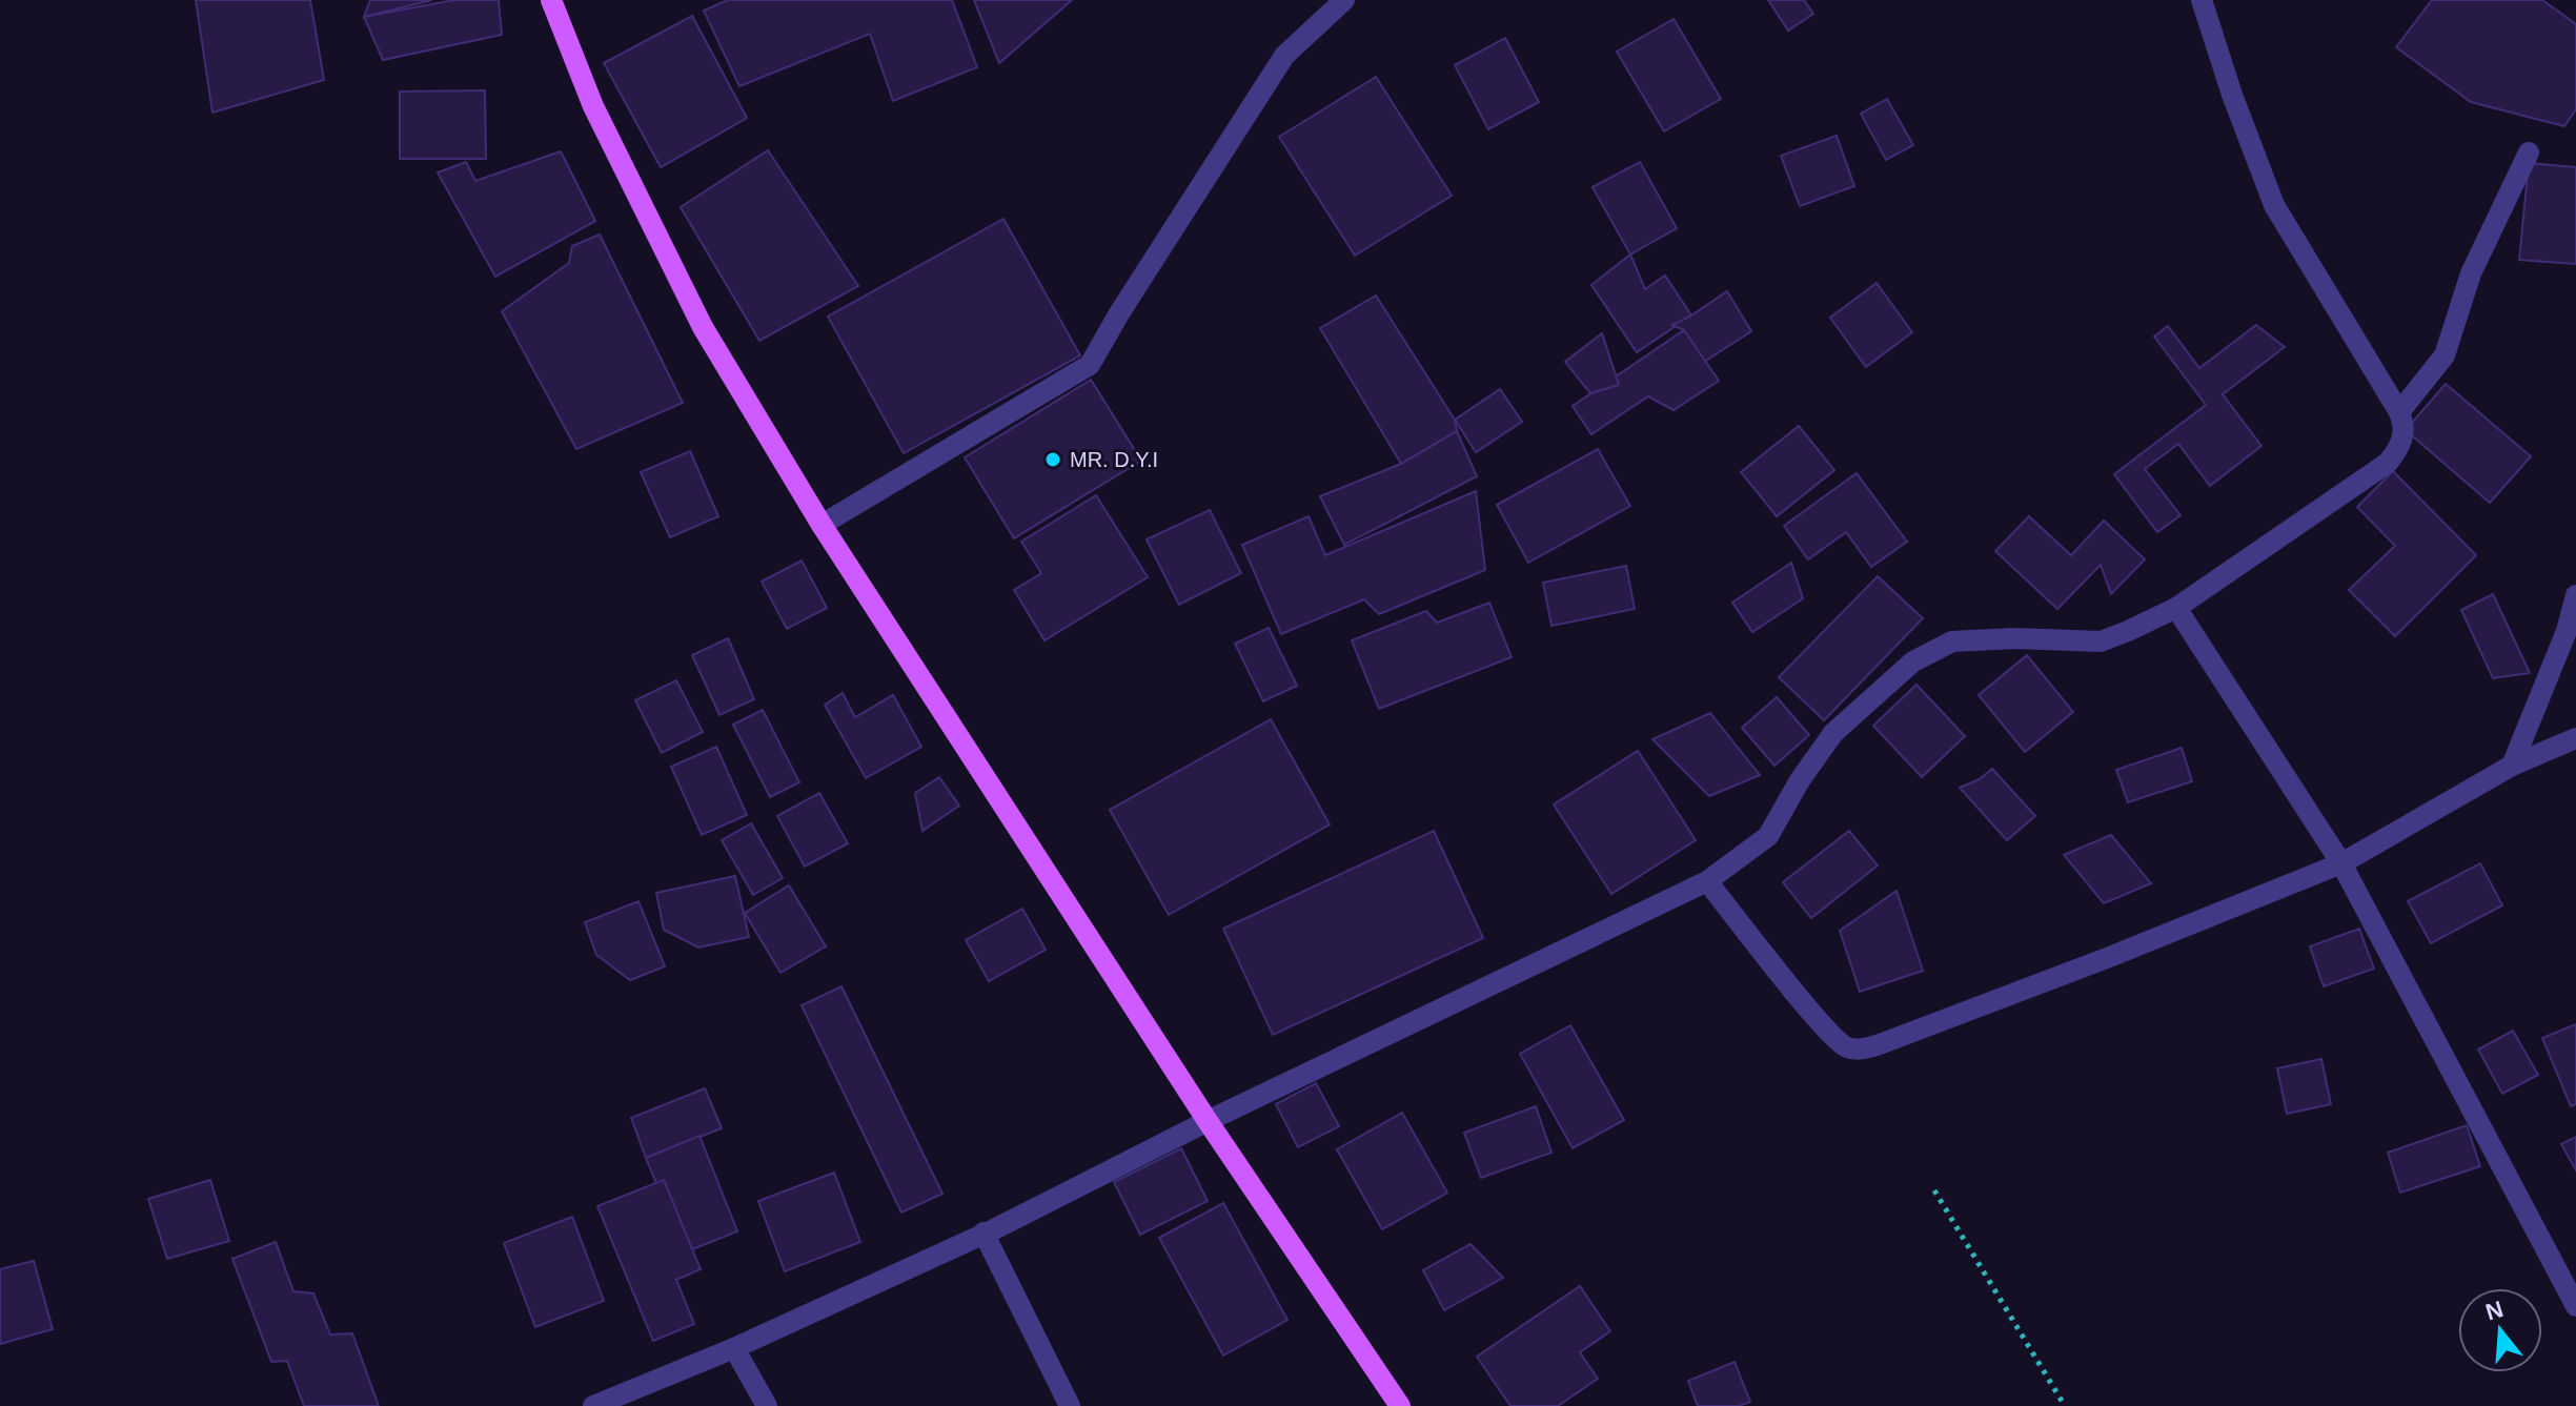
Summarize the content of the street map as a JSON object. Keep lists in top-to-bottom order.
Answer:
{
  "places": ["MR. D.Y.I"],
  "north": "top"
}
